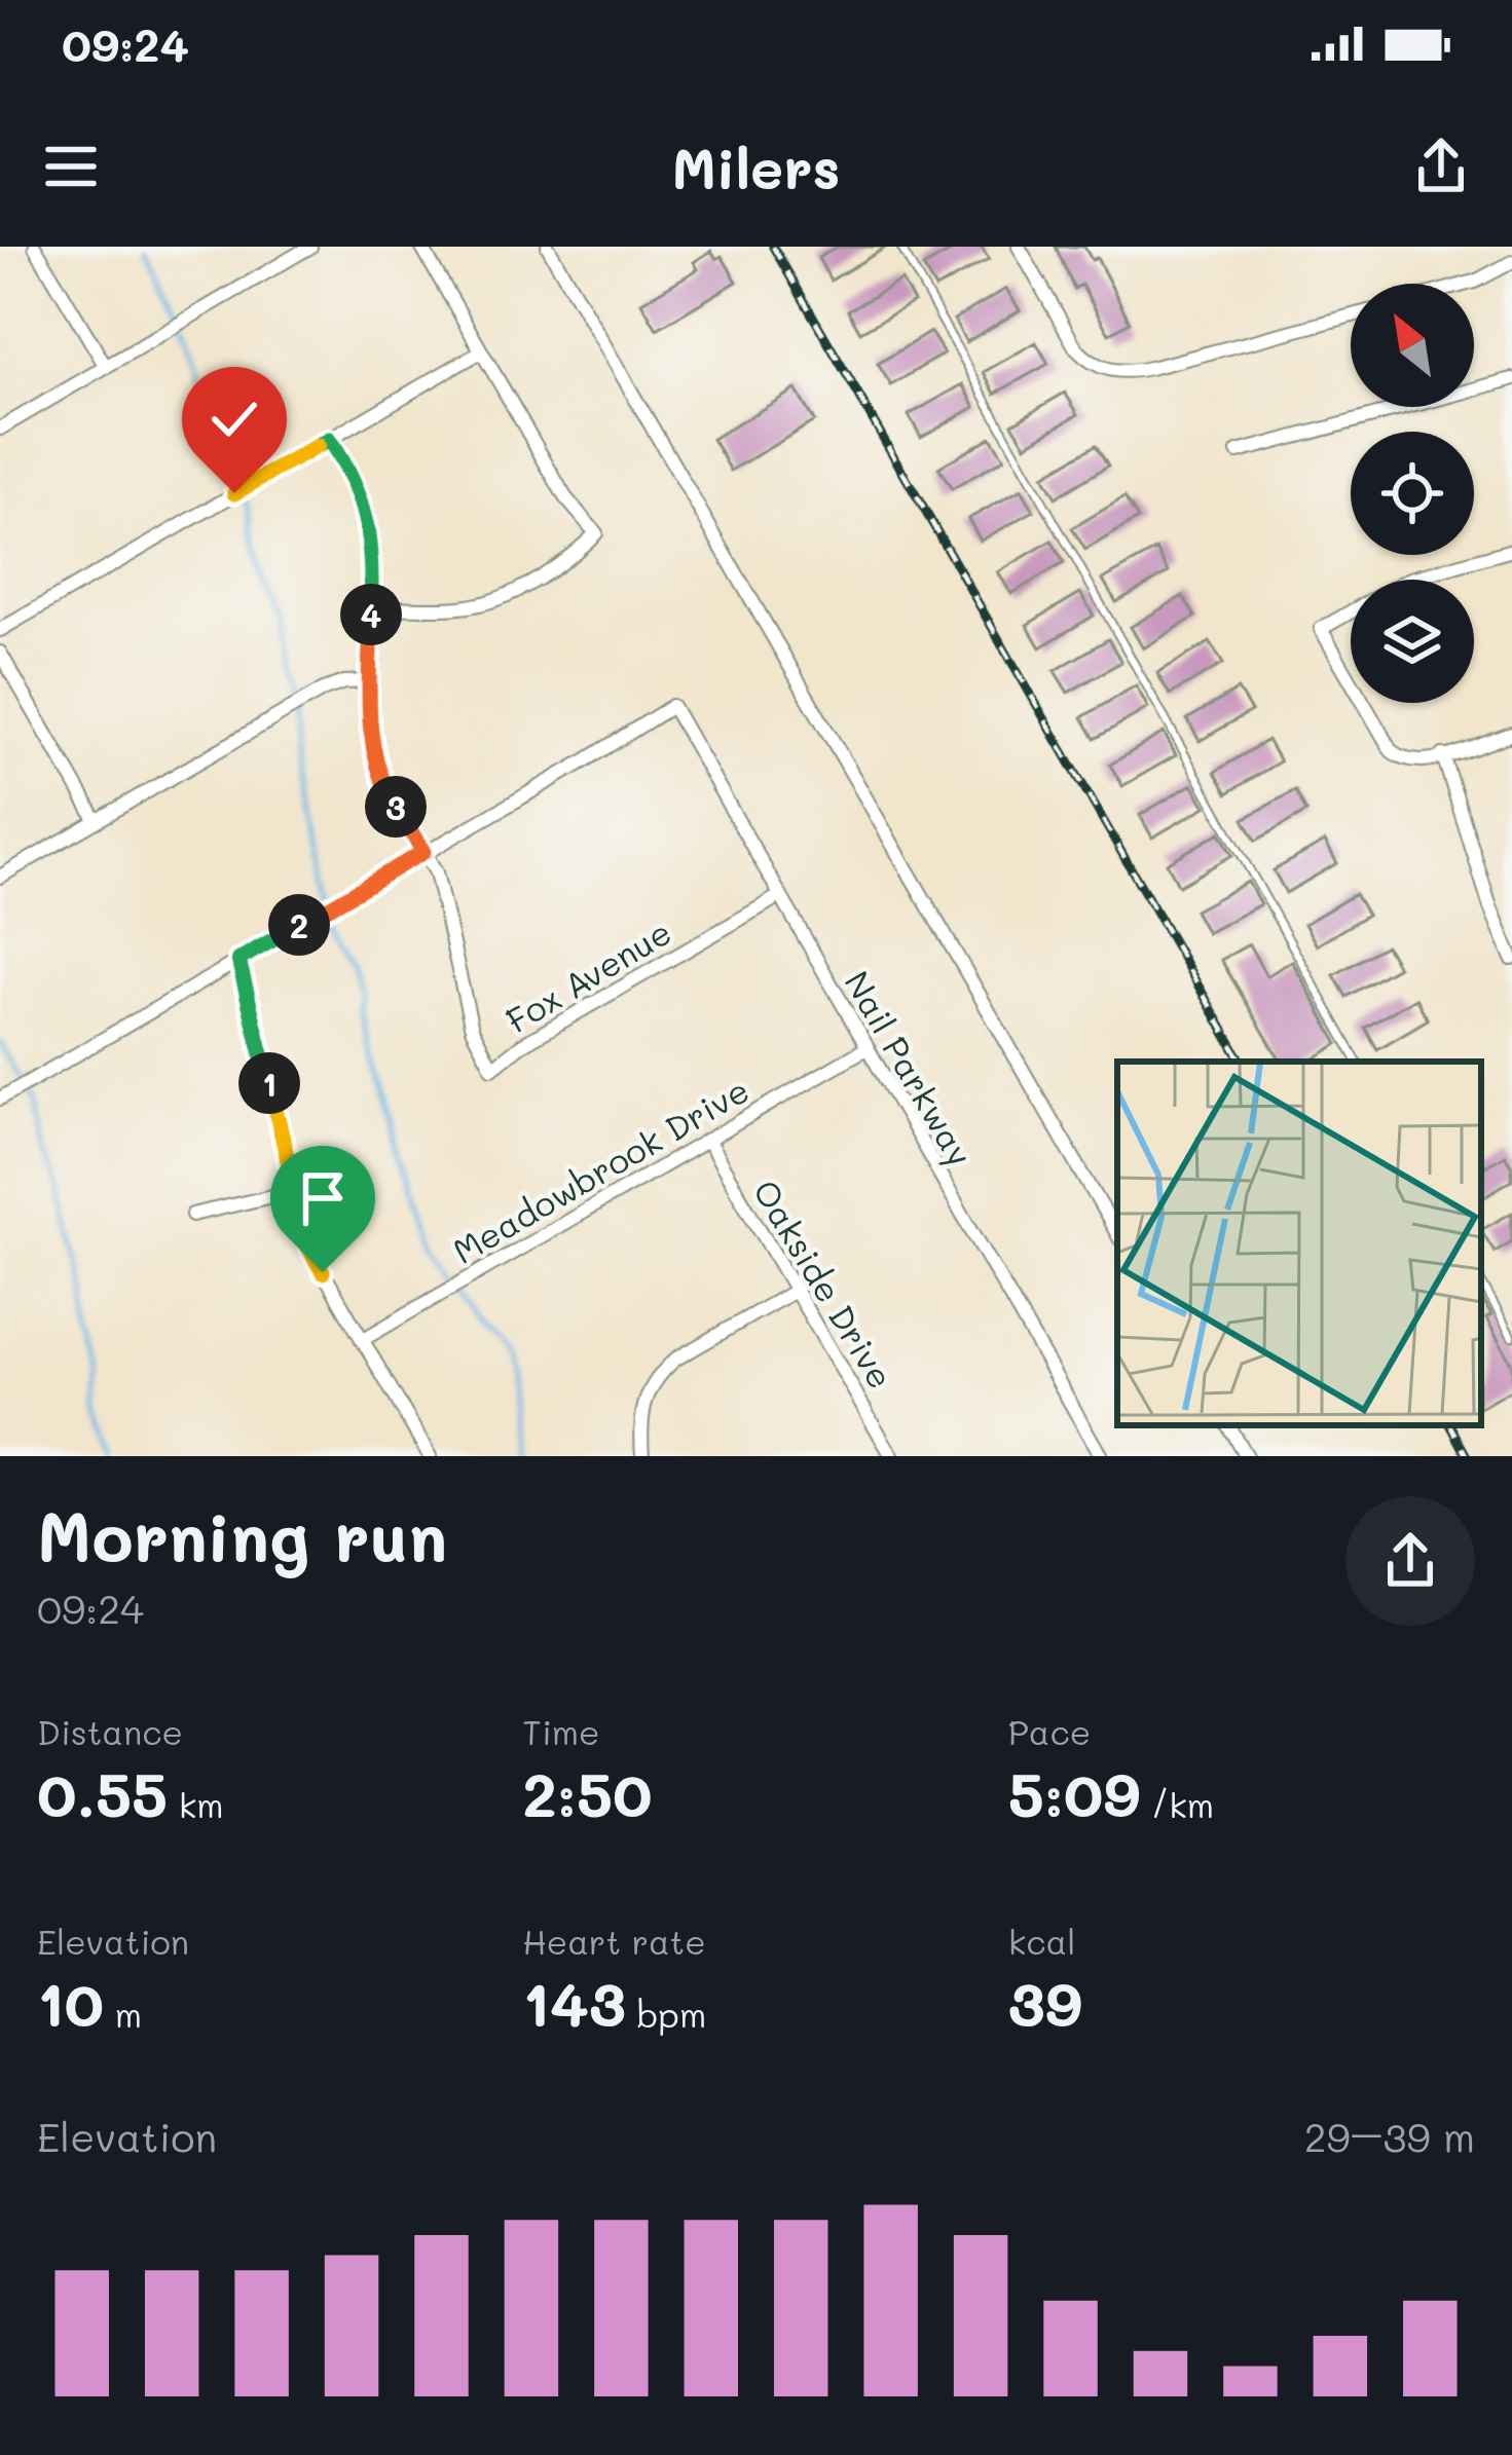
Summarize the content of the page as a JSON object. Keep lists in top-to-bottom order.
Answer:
{
  "streets": {
    "street": [
      "Fox Avenue",
      "Nail Parkway",
      "Meadowbrook Drive",
      "Oakside Drive"
    ]
  },
  "crossings": [
    ["Fox Avenue", "Nail Parkway"],
    ["Nail Parkway", "Meadowbrook Drive"],
    ["Meadowbrook Drive", "Oakside Drive"]
  ],
  "north": "top left",
  "page": {
    "status": "09:24",
    "header": "Milers",
    "pins": [
      "4",
      "3",
      "2",
      "1"
    ],
    "heading": ["Morning run", "09:24"],
    "stats": [
      ["Distance", "0.55 km"],
      ["Time", "2:50"],
      ["Pace", "5:09 /km"],
      ["Elevation", "10 m"],
      ["Heart rate", "143 bpm"],
      ["kcal", "39"]
    ],
    "chart": ["Elevation", "29–39 m"]
  }
}
